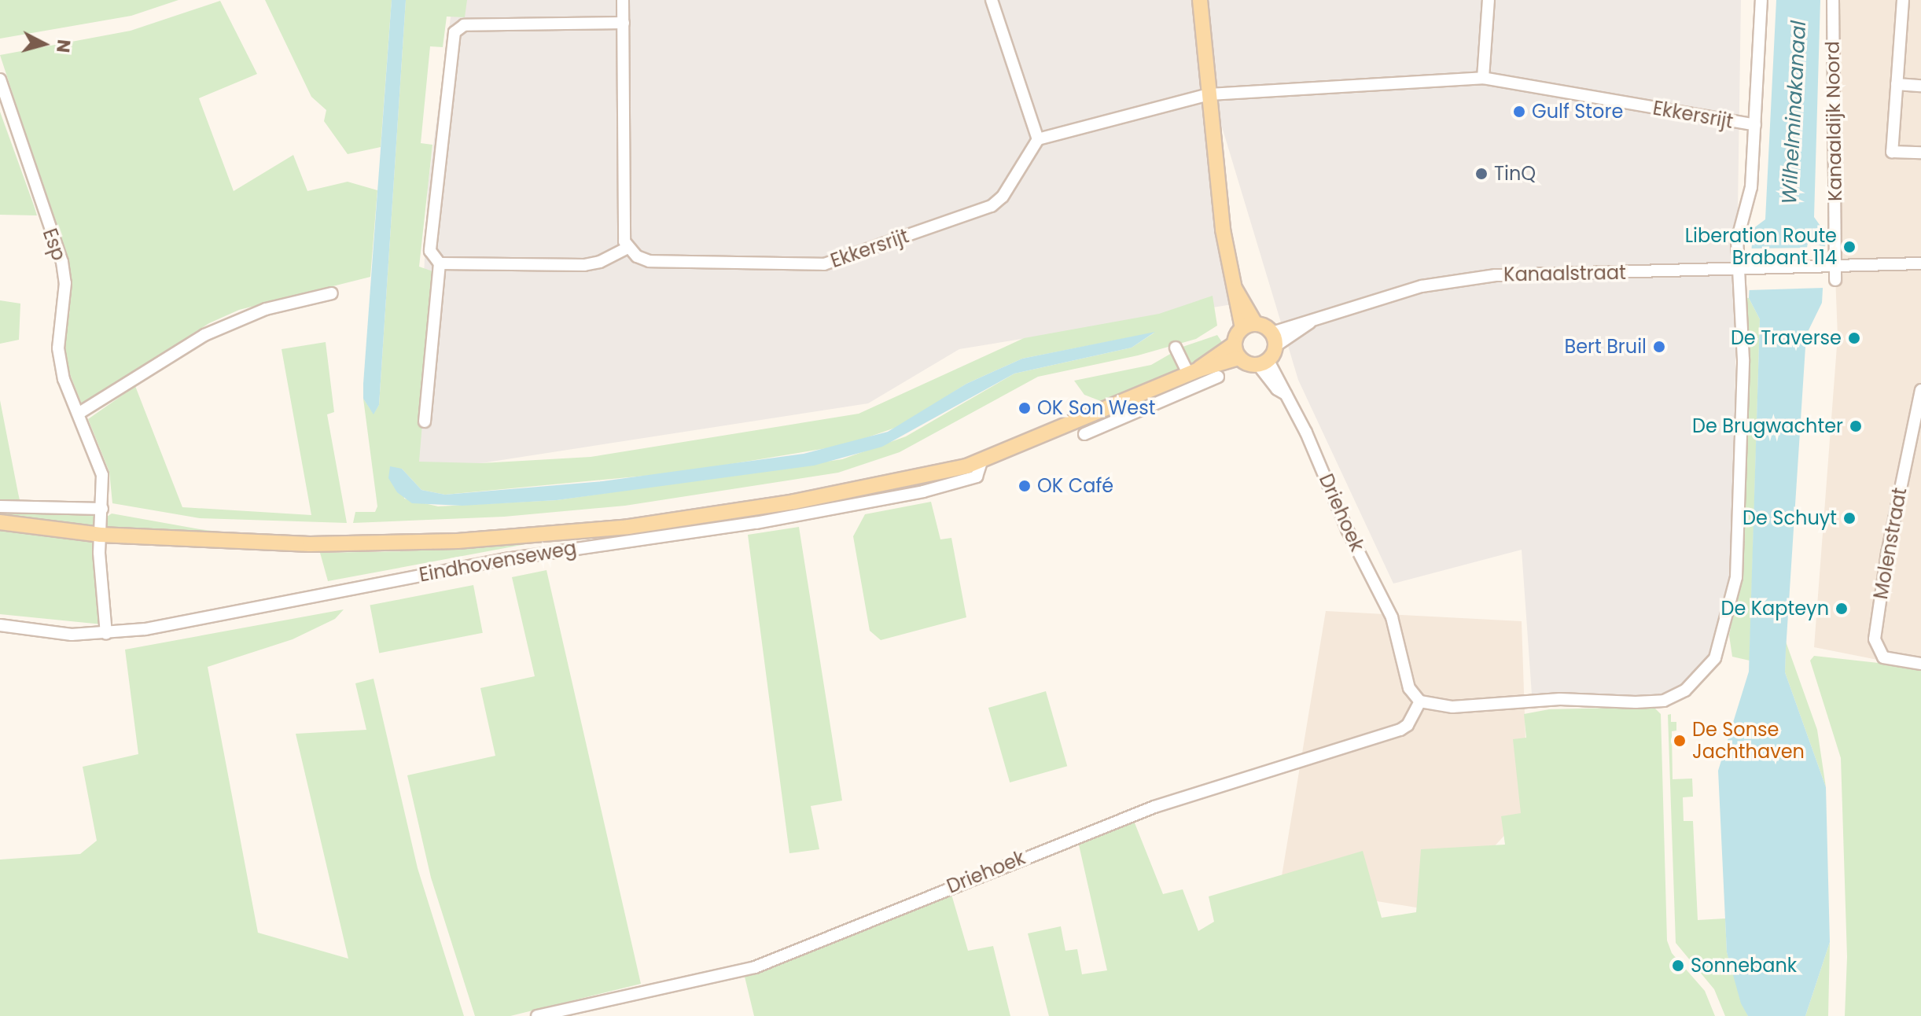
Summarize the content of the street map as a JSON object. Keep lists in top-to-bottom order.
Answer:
{
  "streets": {
    "main road": ["Eindhovenseweg"],
    "street": [
      "Ekkersrijt",
      "Kanaaldijk Noord",
      "Esp",
      "Kanaalstraat",
      "Driehoek",
      "Molenstraat"
    ]
  },
  "crossings": [
    ["Ekkersrijt", "Kanaalstraat"],
    ["Ekkersrijt", "Driehoek"],
    ["Kanaaldijk Noord", "Kanaalstraat"],
    ["Esp", "Eindhovenseweg"]
  ],
  "water": ["Wilhelminakanaal"],
  "places": [
    "Gulf Store",
    "TinQ",
    "Liberation Route Brabant 114",
    "De Traverse",
    "Bert Bruil",
    "OK Son West",
    "De Brugwachter",
    "OK Café",
    "De Schuyt",
    "De Kapteyn",
    "De Sonse Jachthaven",
    "Sonnebank"
  ],
  "north": "right"
}
